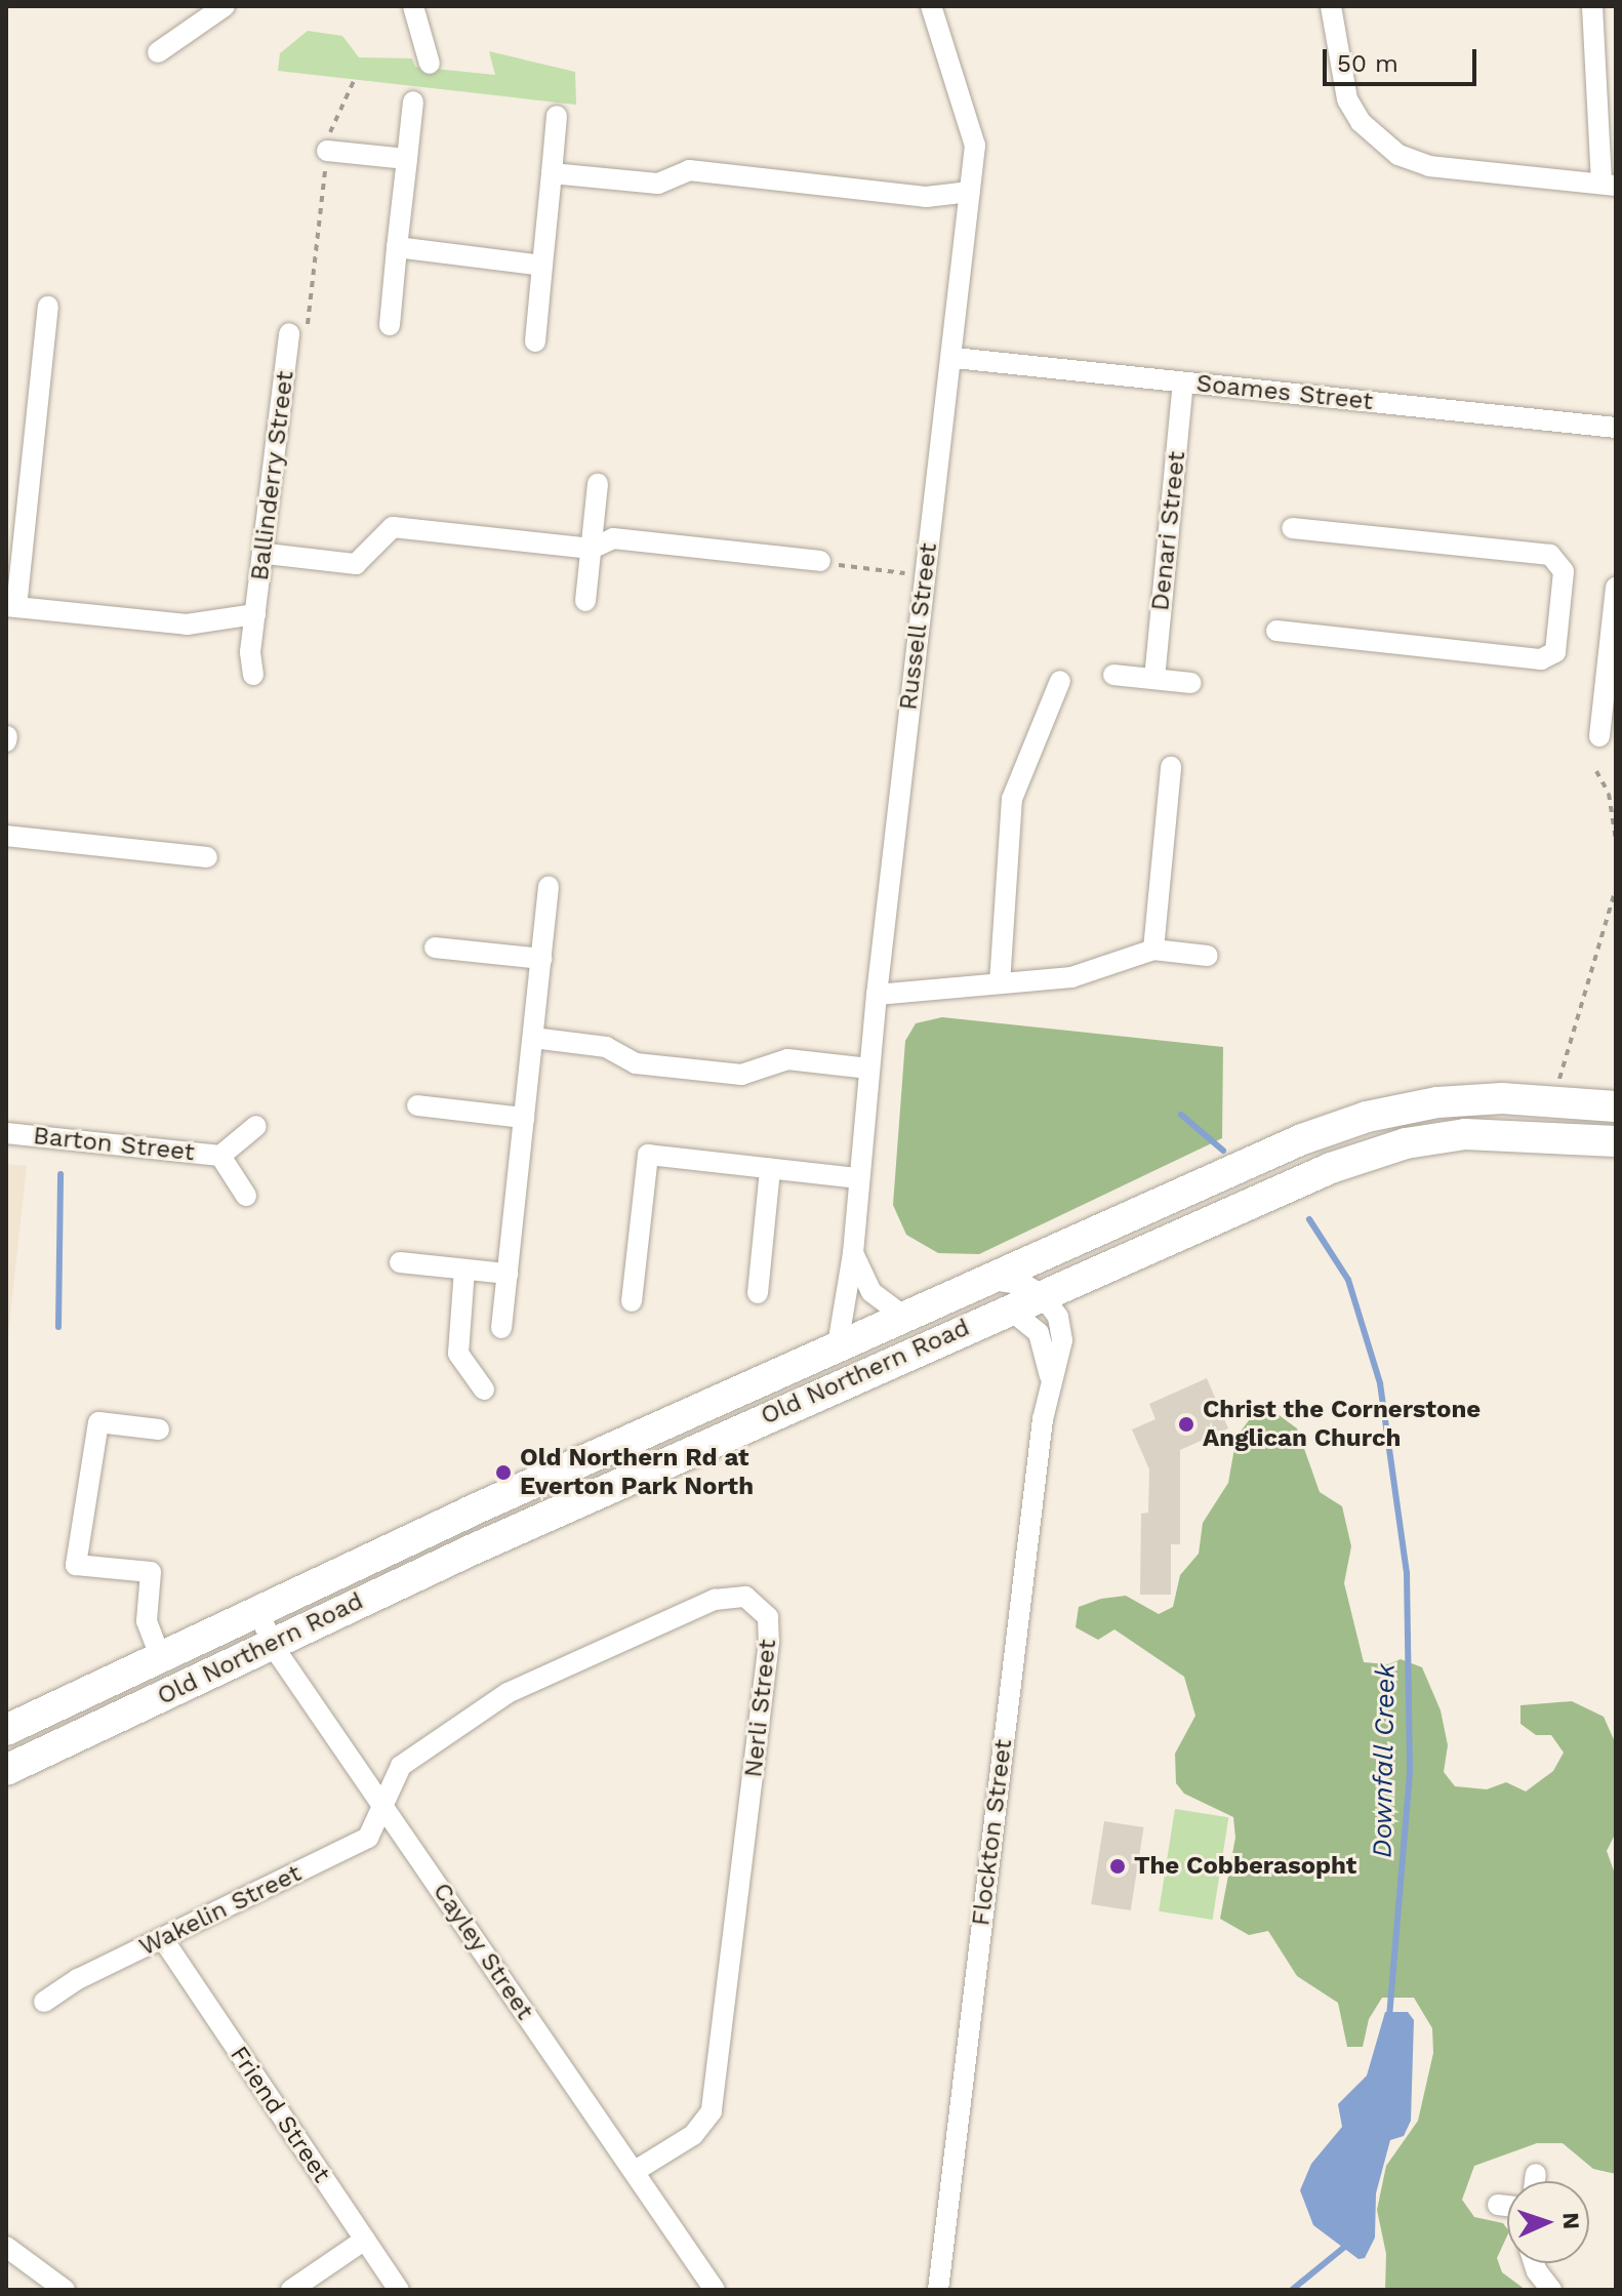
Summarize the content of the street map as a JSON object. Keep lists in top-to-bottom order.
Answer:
{
  "streets": {
    "highway": ["Old Northern Road"],
    "street": [
      "Soames Street",
      "Ballinderry Street",
      "Denari Street",
      "Russell Street",
      "Barton Street",
      "Nerli Street",
      "Flockton Street",
      "Wakelin Street",
      "Cayley Street",
      "Friend Street"
    ]
  },
  "crossings": [
    ["Soames Street", "Denari Street"],
    ["Soames Street", "Russell Street"],
    ["Russell Street", "Old Northern Road"],
    ["Old Northern Road", "Flockton Street"],
    ["Old Northern Road", "Cayley Street"],
    ["Nerli Street", "Wakelin Street"],
    ["Nerli Street", "Cayley Street"],
    ["Wakelin Street", "Cayley Street"],
    ["Wakelin Street", "Friend Street"]
  ],
  "water": ["Downfall Creek"],
  "places": ["Christ the Cornerstone Anglican Church", "Old Northern Rd at Everton Park North", "The Cobberasopht"],
  "scale_bar": "50 m",
  "north": "right"
}
